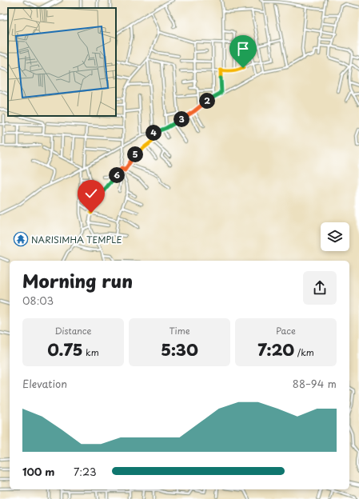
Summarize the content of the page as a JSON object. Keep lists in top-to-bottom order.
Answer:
{
  "places": {
    "temple": ["NARISIMHA TEMPLE"]
  },
  "page": {
    "pins": [
      "2",
      "3",
      "4",
      "5",
      "6"
    ],
    "heading": ["Morning run", "08:03"],
    "stats": [
      ["Distance", "0.75 km"],
      ["Time", "5:30"],
      ["Pace", "7:20 /km"]
    ],
    "chart": ["Elevation", "88–94 m"],
    "list": [
      {
        "name": "100 m",
        "note": "7:23"
      }
    ]
  }
}
